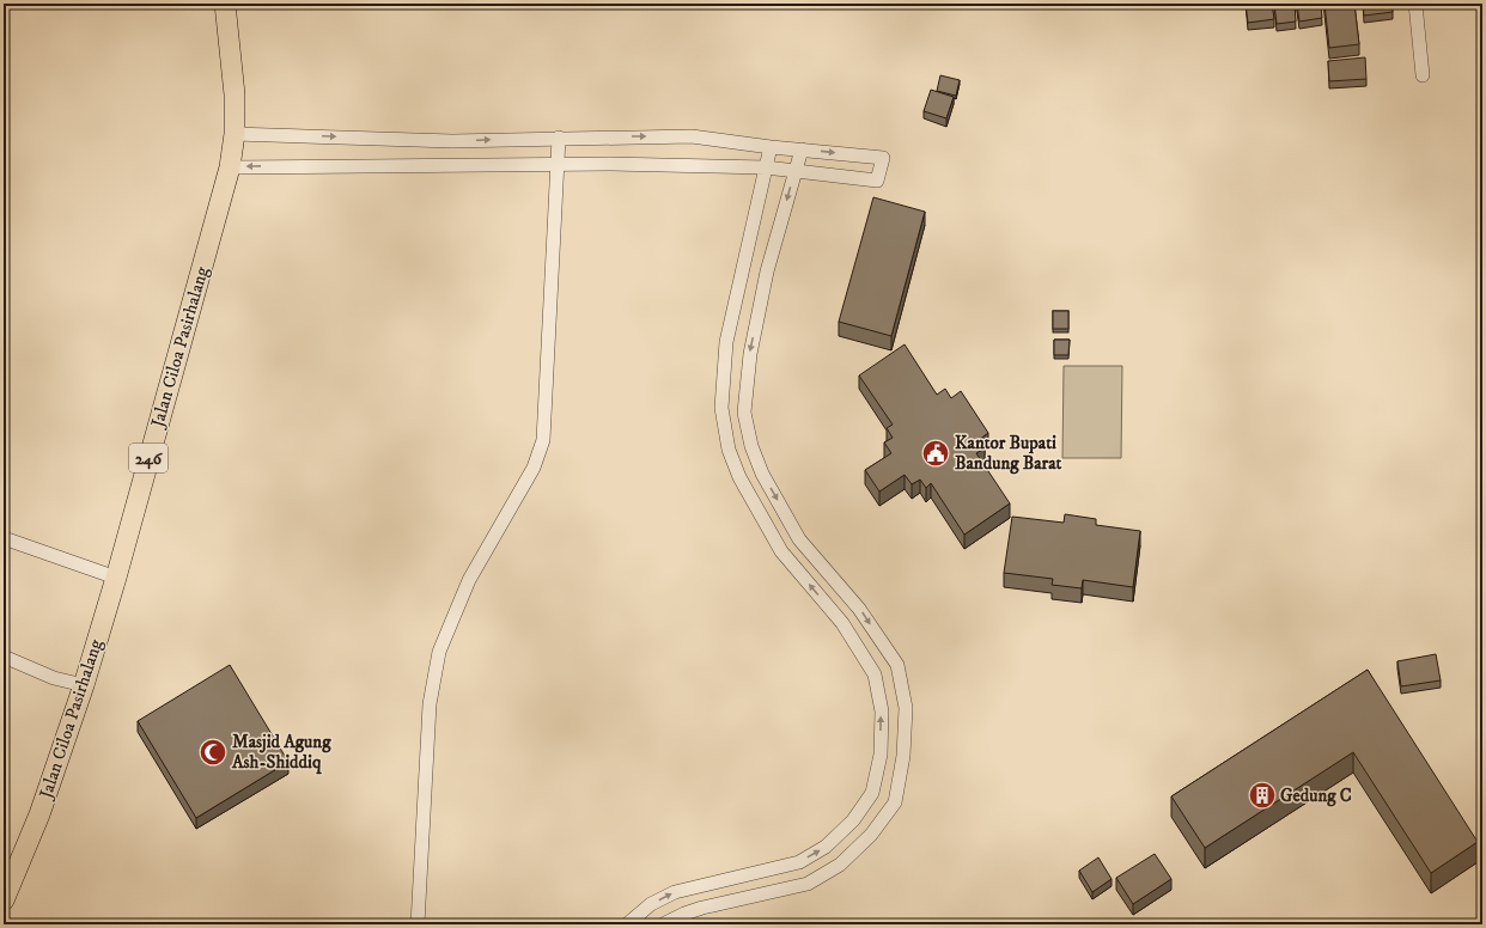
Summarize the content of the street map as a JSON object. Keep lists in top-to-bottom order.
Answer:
{
  "streets": {
    "main road": ["Jalan Ciloa Pasirhalang", "246"]
  },
  "places": {
    "public building": ["Kantor Bupati Bandung Barat"],
    "mosque": ["Masjid Agung Ash-Shiddiq"],
    "building": ["Gedung C"]
  }
}
